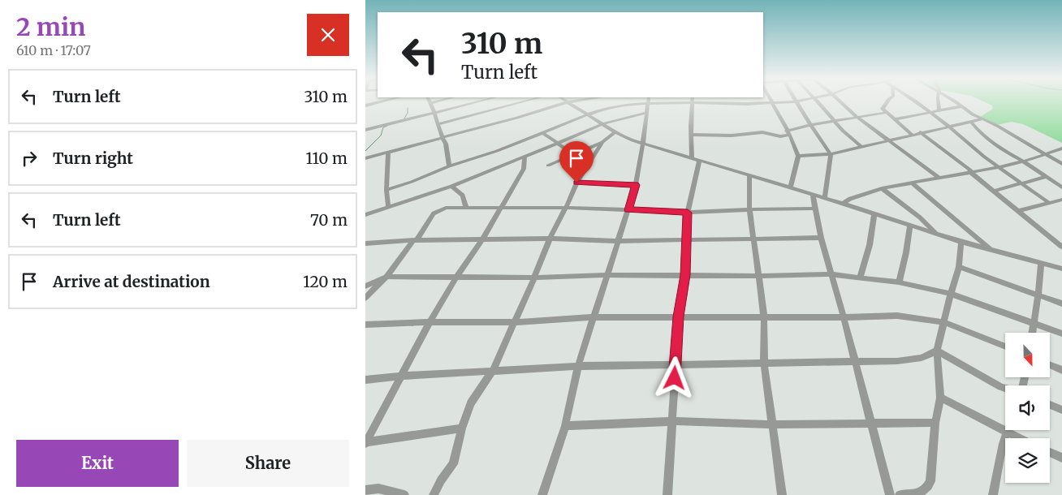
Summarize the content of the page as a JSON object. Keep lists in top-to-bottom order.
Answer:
{
  "north": "bottom",
  "page": {
    "heading": ["2 min", "610 m · 17:07"],
    "turn": ["310 m", "Turn left"],
    "list": [
      {
        "name": "Turn left",
        "value": "310 m"
      },
      {
        "name": "Turn right",
        "value": "110 m"
      },
      {
        "name": "Turn left",
        "value": "70 m"
      },
      {
        "name": "Arrive at destination",
        "value": "120 m"
      }
    ],
    "buttons": ["Exit", "Share"]
  }
}
